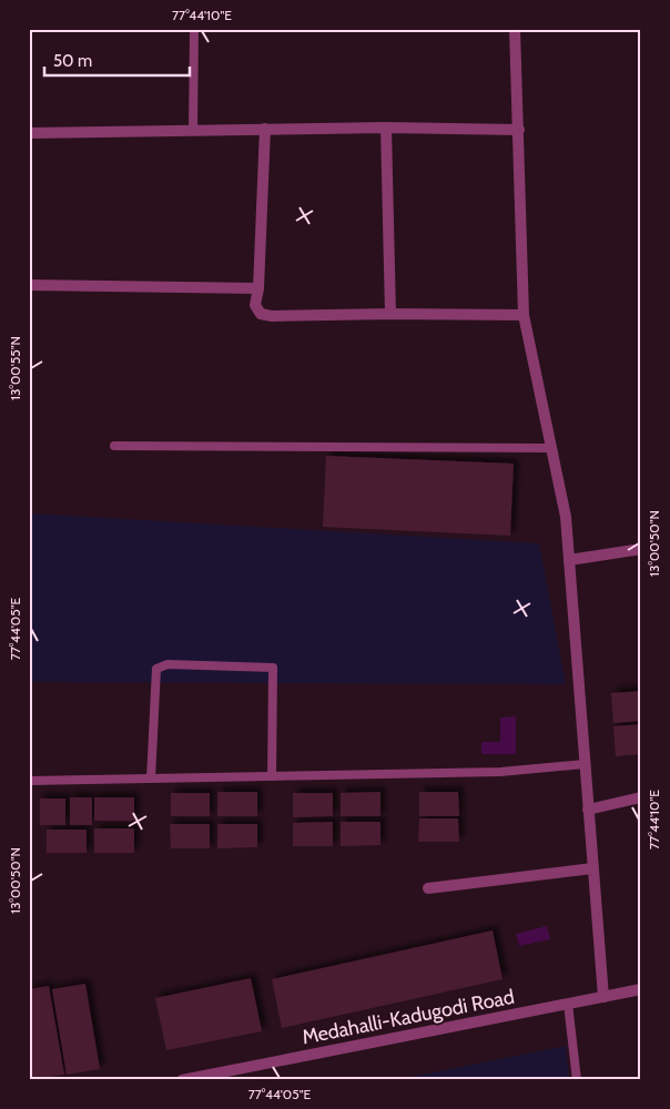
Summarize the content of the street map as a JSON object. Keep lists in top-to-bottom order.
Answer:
{
  "streets": {
    "street": ["Medahalli-Kadugodi Road"]
  },
  "scale_bar": "50 m",
  "coordinates": [
    "77°44'10\"E",
    "13°00'55\"N",
    "13°00'50\"N",
    "77°44'05\"E"
  ]
}
